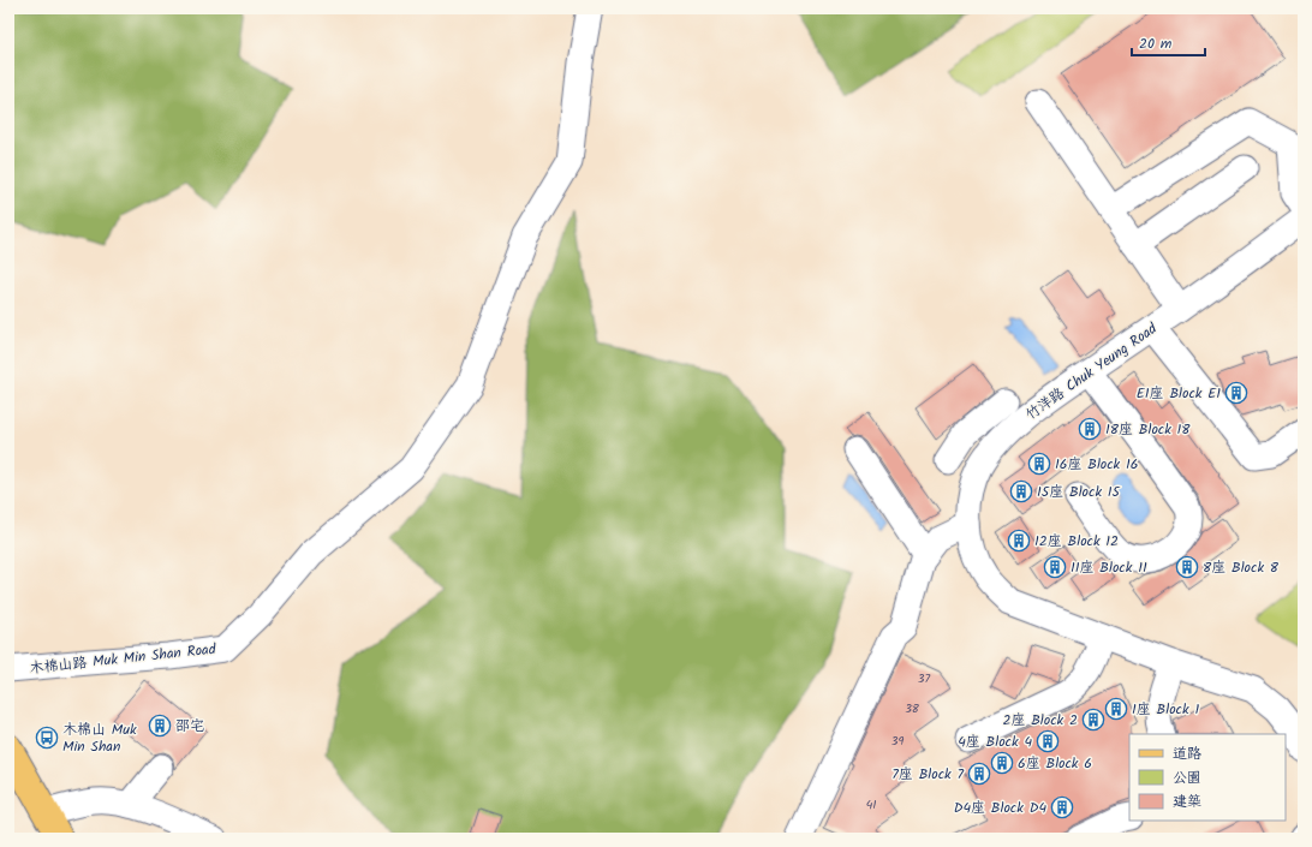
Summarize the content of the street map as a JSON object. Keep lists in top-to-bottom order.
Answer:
{
  "streets": {
    "street": ["竹洋路 Chuk Yeung Road", "木棉山路 Muk Min Shan Road"]
  },
  "places": {
    "building": [
      "E1座 Block E1",
      "18座 Block 18",
      "16座 Block 16",
      "15座 Block 15",
      "12座 Block 12",
      "11座 Block 11",
      "8座 Block 8",
      "1座 Block 1",
      "2座 Block 2",
      "邵宅",
      "4座 Block 4",
      "6座 Block 6",
      "7座 Block 7",
      "D4座 Block D4"
    ],
    "bus stop": ["木棉山 Muk Min Shan"]
  },
  "house_numbers": [
    "37",
    "38",
    "39",
    "41"
  ],
  "legend": ["道路", "公園", "建築"],
  "scale_bar": "20 m"
}
